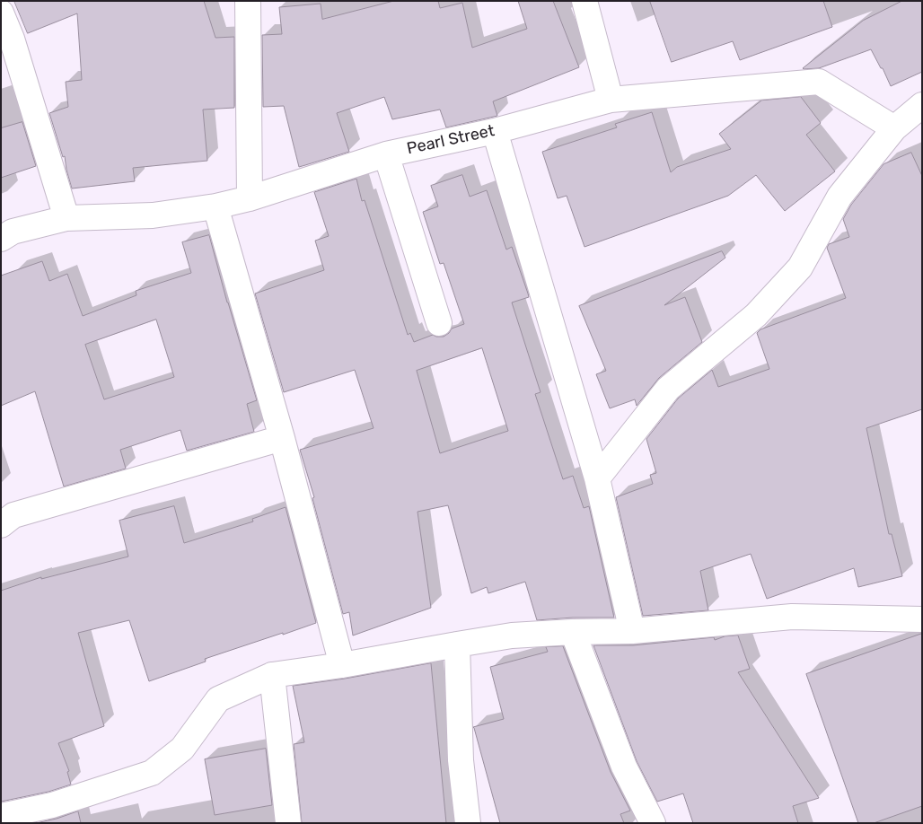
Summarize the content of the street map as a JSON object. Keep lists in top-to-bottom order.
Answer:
{
  "streets": {
    "street": ["Pearl Street"]
  }
}
